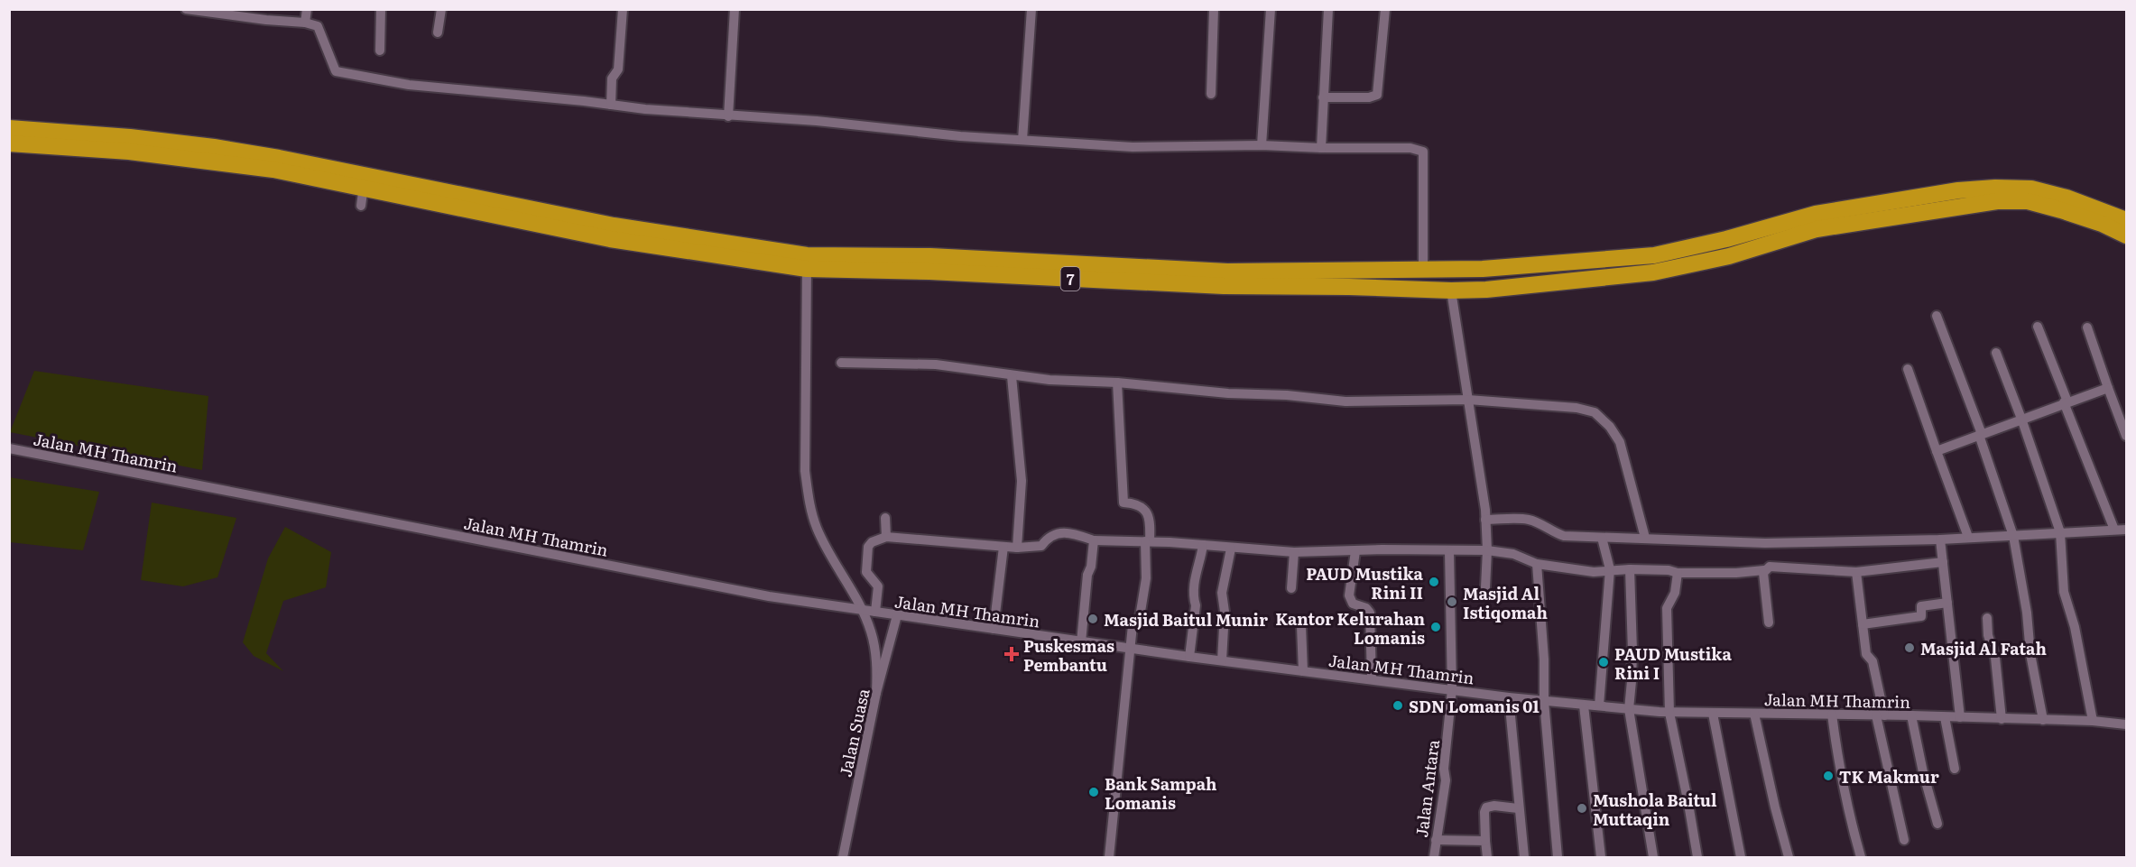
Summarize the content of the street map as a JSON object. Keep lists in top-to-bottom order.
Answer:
{
  "streets": {
    "highway": ["7"],
    "street": ["Jalan MH Thamrin", "Jalan Suasa", "Jalan Antara"]
  },
  "crossings": [
    ["Jalan MH Thamrin", "Jalan Suasa"],
    ["Jalan MH Thamrin", "Jalan Antara"]
  ],
  "places": {
    "other": [
      "PAUD Mustika Rini II",
      "Masjid Al Istiqomah",
      "Masjid Baitul Munir",
      "Kantor Kelurahan Lomanis",
      "Masjid Al Fatah",
      "PAUD Mustika Rini I",
      "SDN Lomanis 01",
      "TK Makmur",
      "Bank Sampah Lomanis",
      "Mushola Baitul Muttaqin"
    ],
    "health": ["Puskesmas Pembantu"]
  }
}
